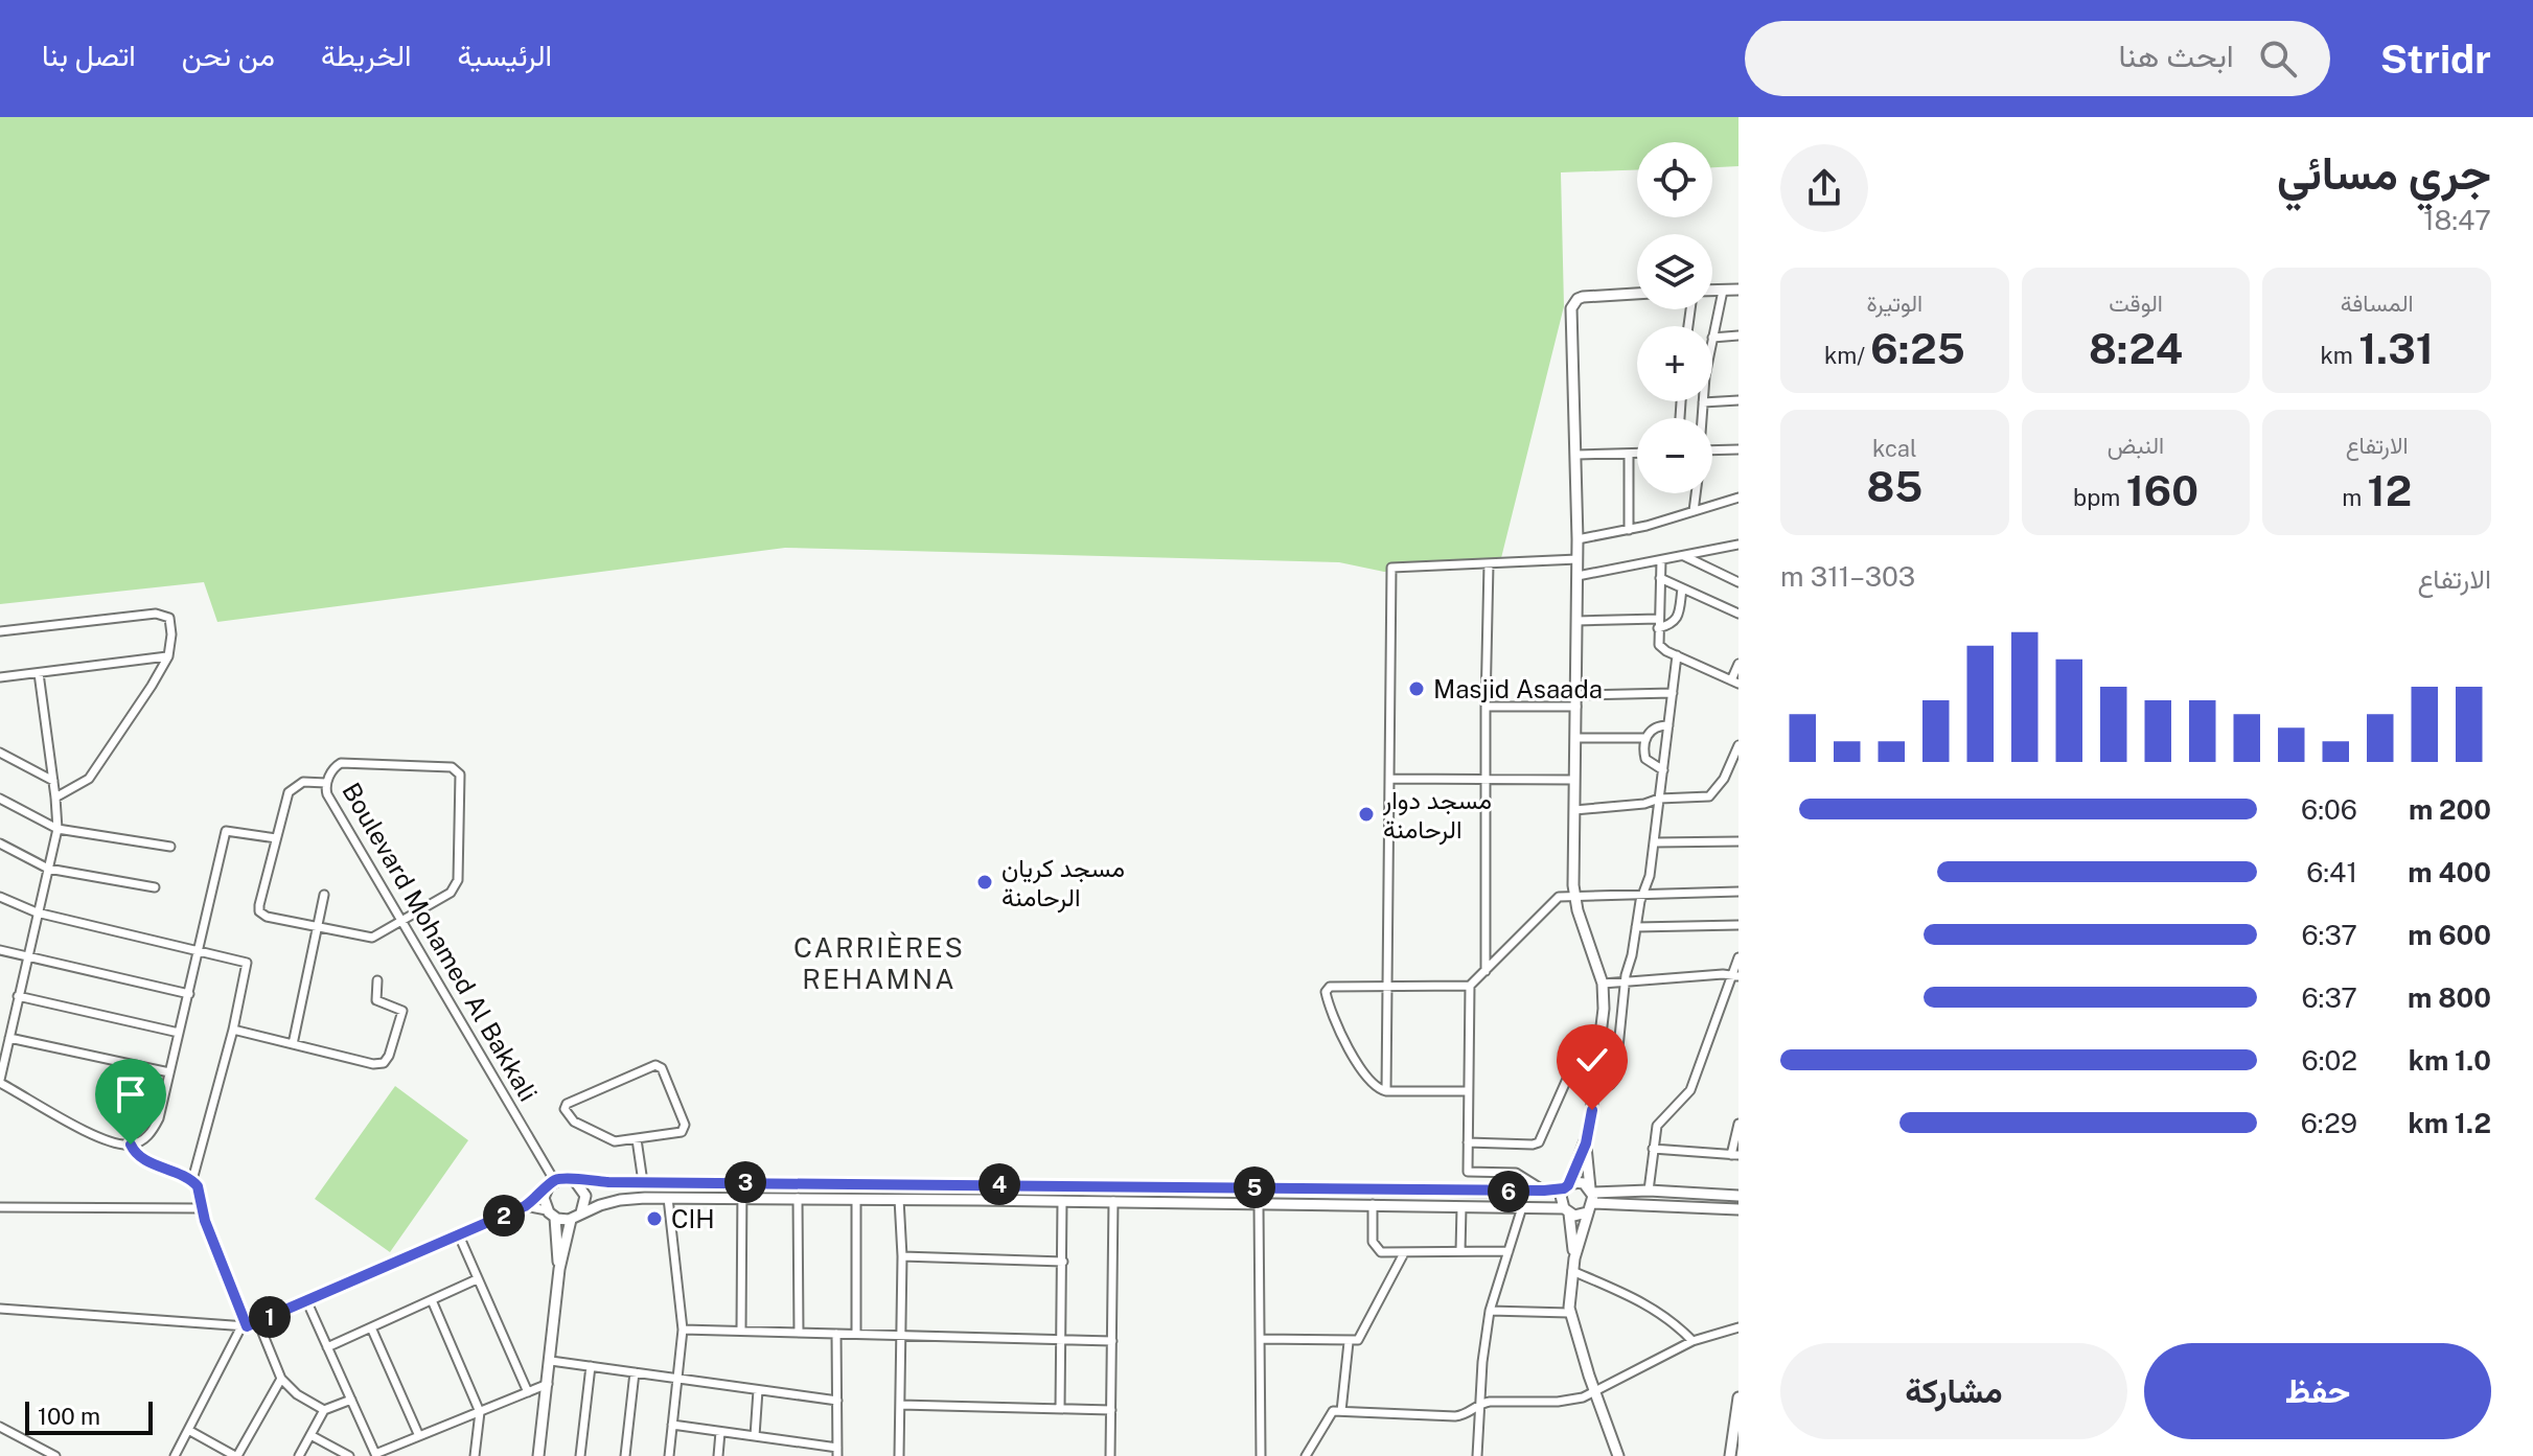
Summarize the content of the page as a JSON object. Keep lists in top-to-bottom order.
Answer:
{
  "streets": {
    "street": ["Boulevard Mohamed Al Bakkali"]
  },
  "districts": ["CARRIÈRES REHAMNA"],
  "places": [
    "Masjid Asaada",
    "مسجد دوار الرحامنة",
    "مسجد كريان الرحامنة",
    "CIH"
  ],
  "scale_bar": "100 m",
  "page": {
    "header": "Stridr",
    "search": "ابحث هنا",
    "nav": [
      "الرئيسية",
      "الخريطة",
      "من نحن",
      "اتصل بنا"
    ],
    "heading": ["جري مسائي", "18:47"],
    "map_buttons": ["+", "−"],
    "stats": [
      ["المسافة", "1.31 km"],
      ["الوقت", "8:24"],
      ["الوتيرة", "6:25 /km"],
      ["الارتفاع", "12 m"],
      ["النبض", "160 bpm"],
      ["kcal", "85"]
    ],
    "chart": ["الارتفاع", "303–311 m"],
    "list": [
      {
        "name": "200 m",
        "note": "6:06"
      },
      {
        "name": "400 m",
        "note": "6:41"
      },
      {
        "name": "600 m",
        "note": "6:37"
      },
      {
        "name": "800 m",
        "note": "6:37"
      },
      {
        "name": "1.0 km",
        "note": "6:02"
      },
      {
        "name": "1.2 km",
        "note": "6:29"
      }
    ],
    "pins": [
      "3",
      "4",
      "5",
      "6",
      "2",
      "1"
    ],
    "buttons": ["حفظ", "مشاركة"],
    "scale": "100 m"
  }
}
